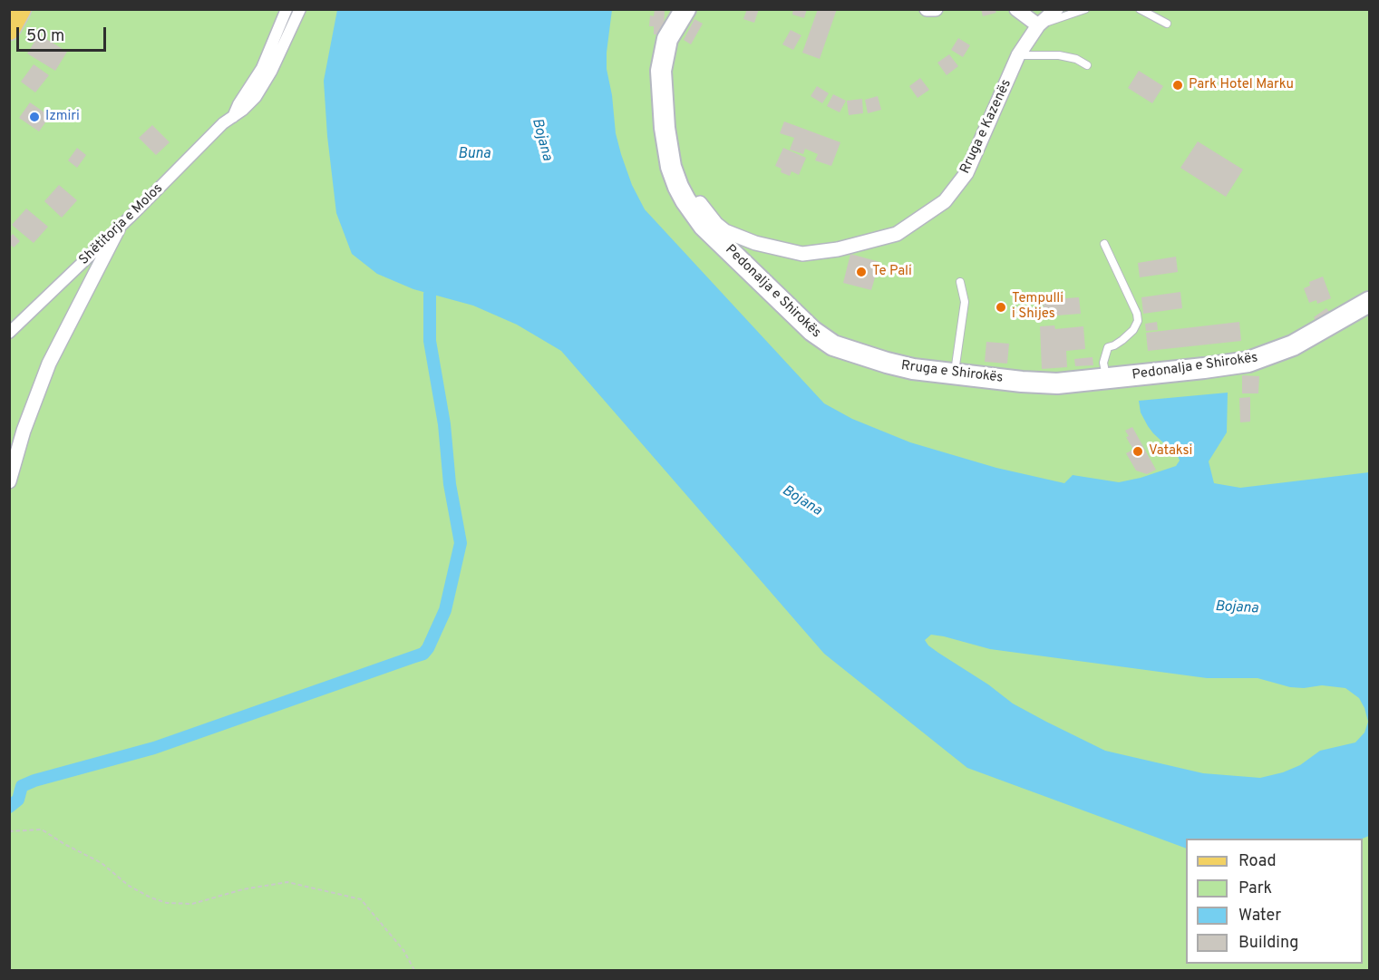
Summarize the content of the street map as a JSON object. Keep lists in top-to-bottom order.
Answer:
{
  "streets": {
    "main road": ["Rruga e Shirokës"],
    "street": ["Rruga e Kazenës", "Shëtitorja e Molos"]
  },
  "crossings": [
    ["Rruga e Kazenës", "Rruga e Shirokës"]
  ],
  "water": ["Bojana", "Buna"],
  "places": [
    "Park Hotel Marku",
    "Izmiri",
    "Te Pali",
    "Tempulli i Shijes",
    "Vataksi"
  ],
  "legend": [
    "Road",
    "Park",
    "Water",
    "Building"
  ],
  "scale_bar": "50 m"
}
